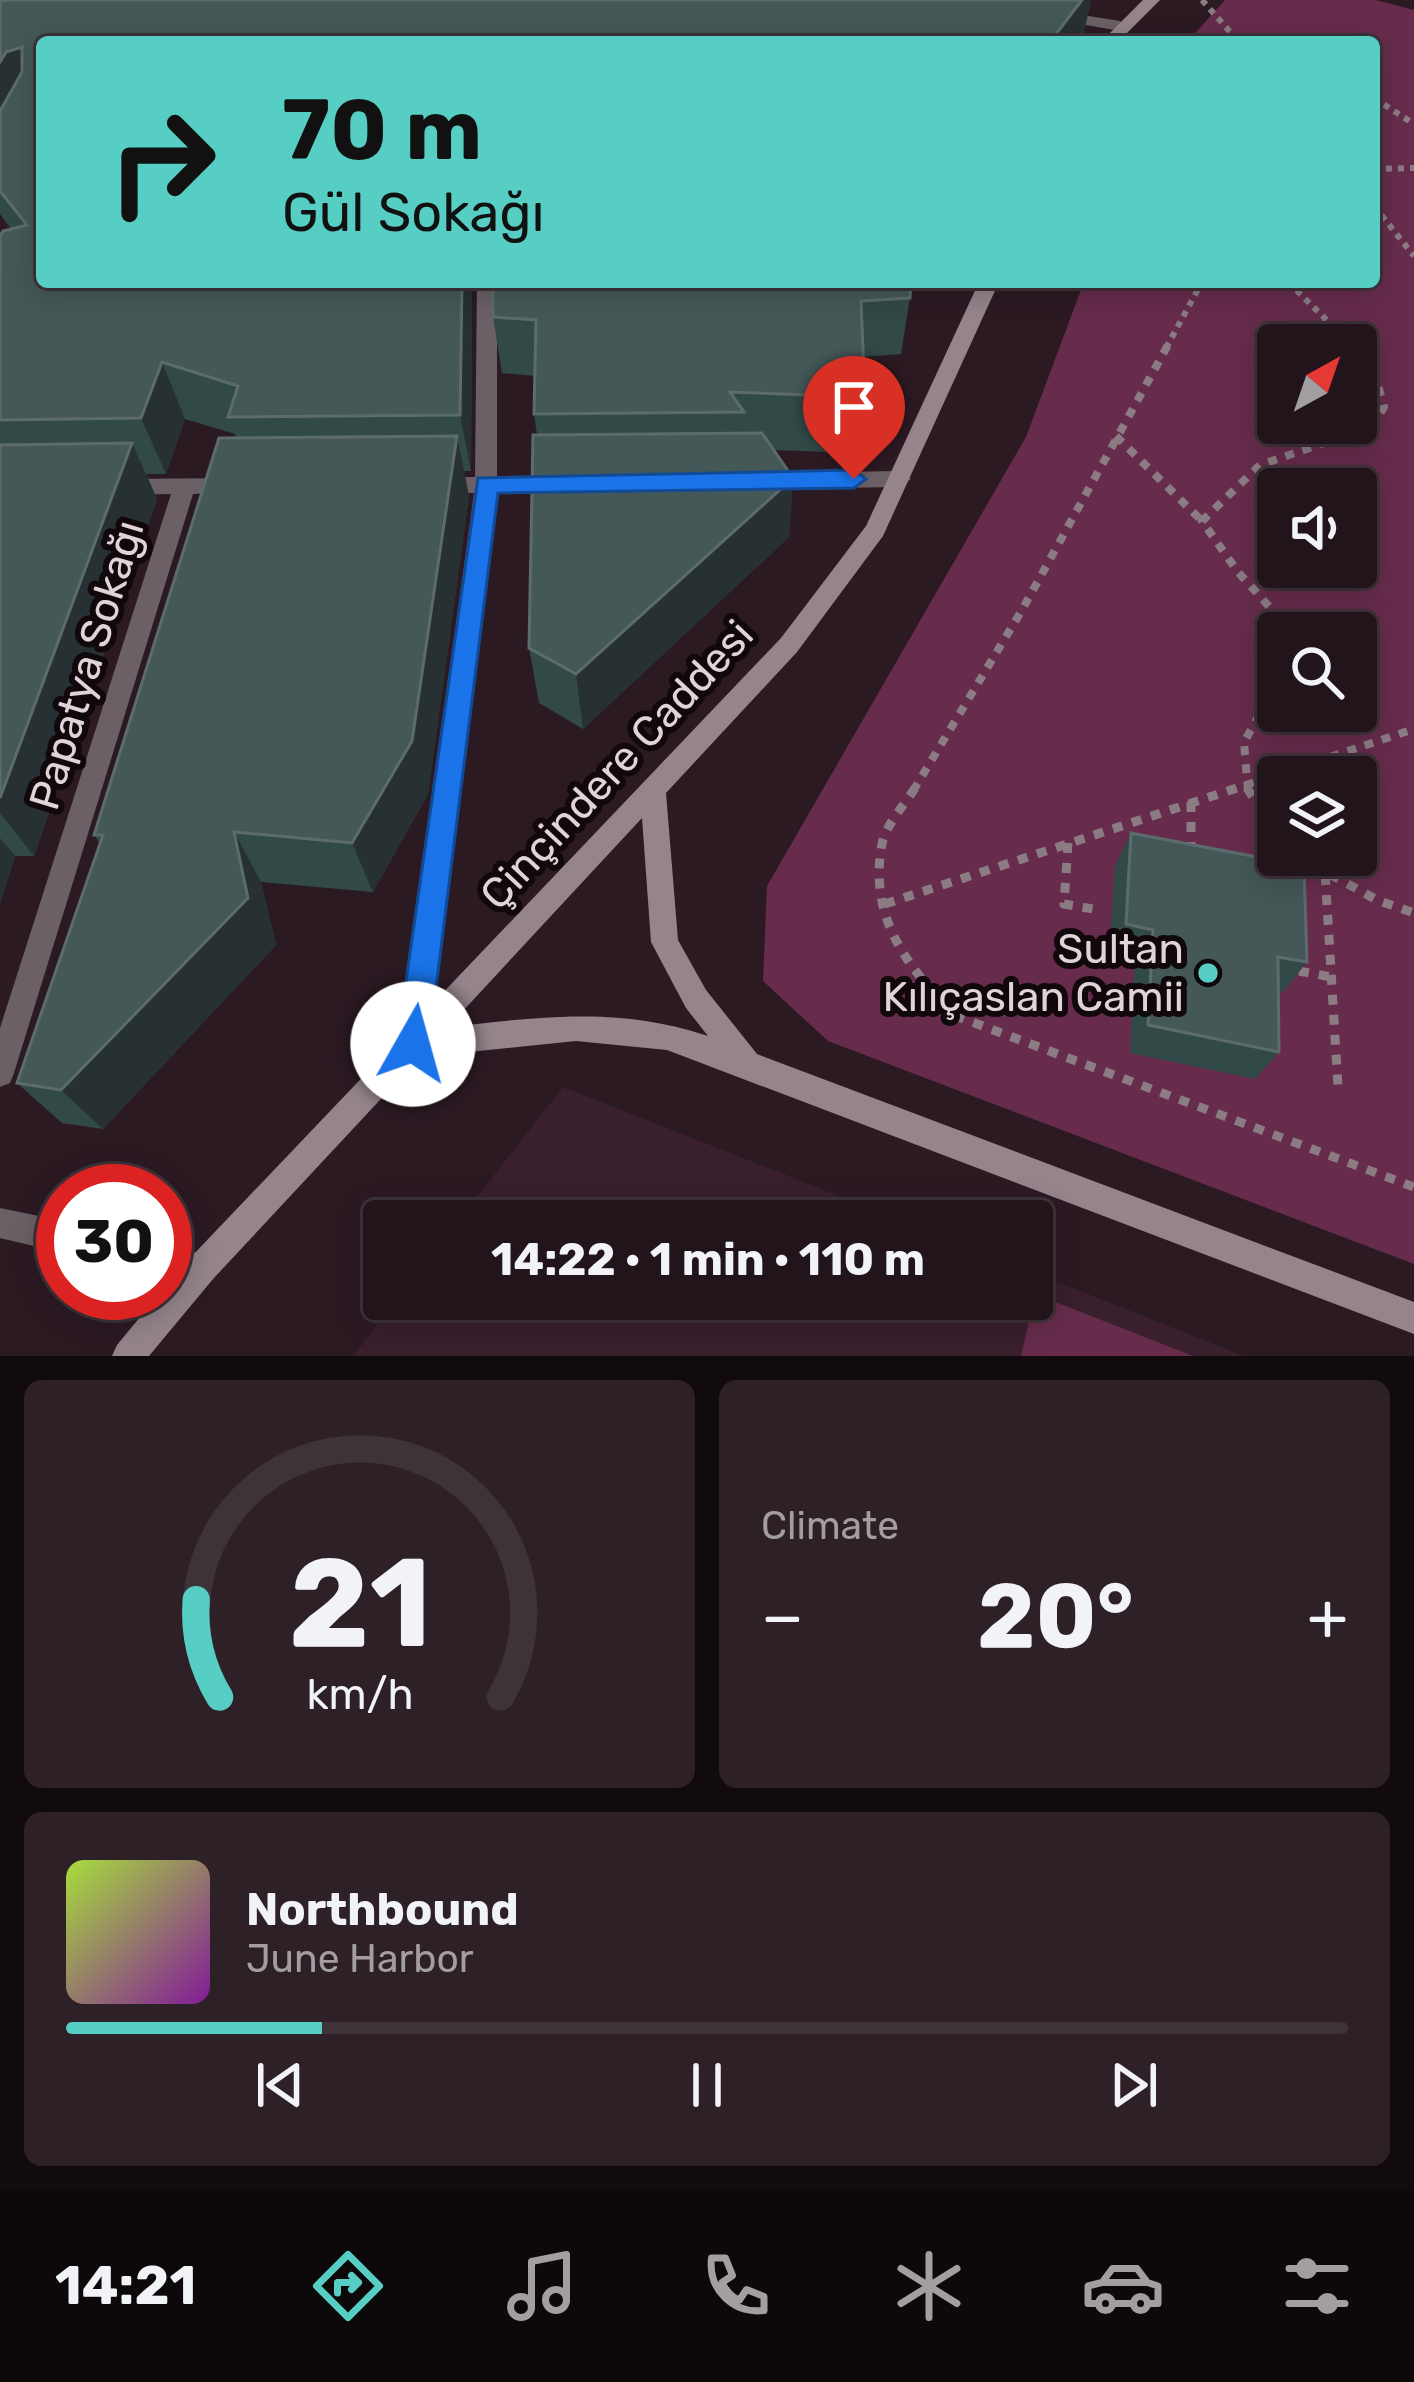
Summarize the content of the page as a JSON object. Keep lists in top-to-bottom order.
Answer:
{
  "streets": {
    "main road": ["Çinçindere Caddesi"],
    "street": ["Papatya Sokağı"]
  },
  "places": ["Sultan Kılıçaslan Camii"],
  "north": "top right",
  "page": {
    "turn": ["70 m", "Gül Sokağı"],
    "limit": "30",
    "trip": "14:22 · 1 min · 110 m",
    "tile": "Climate",
    "heat": ["−", "20°", "+"],
    "song": ["Northbound", "June Harbor"],
    "tabs": "14:21",
    "gauge": ["21", "km/h"]
  }
}
